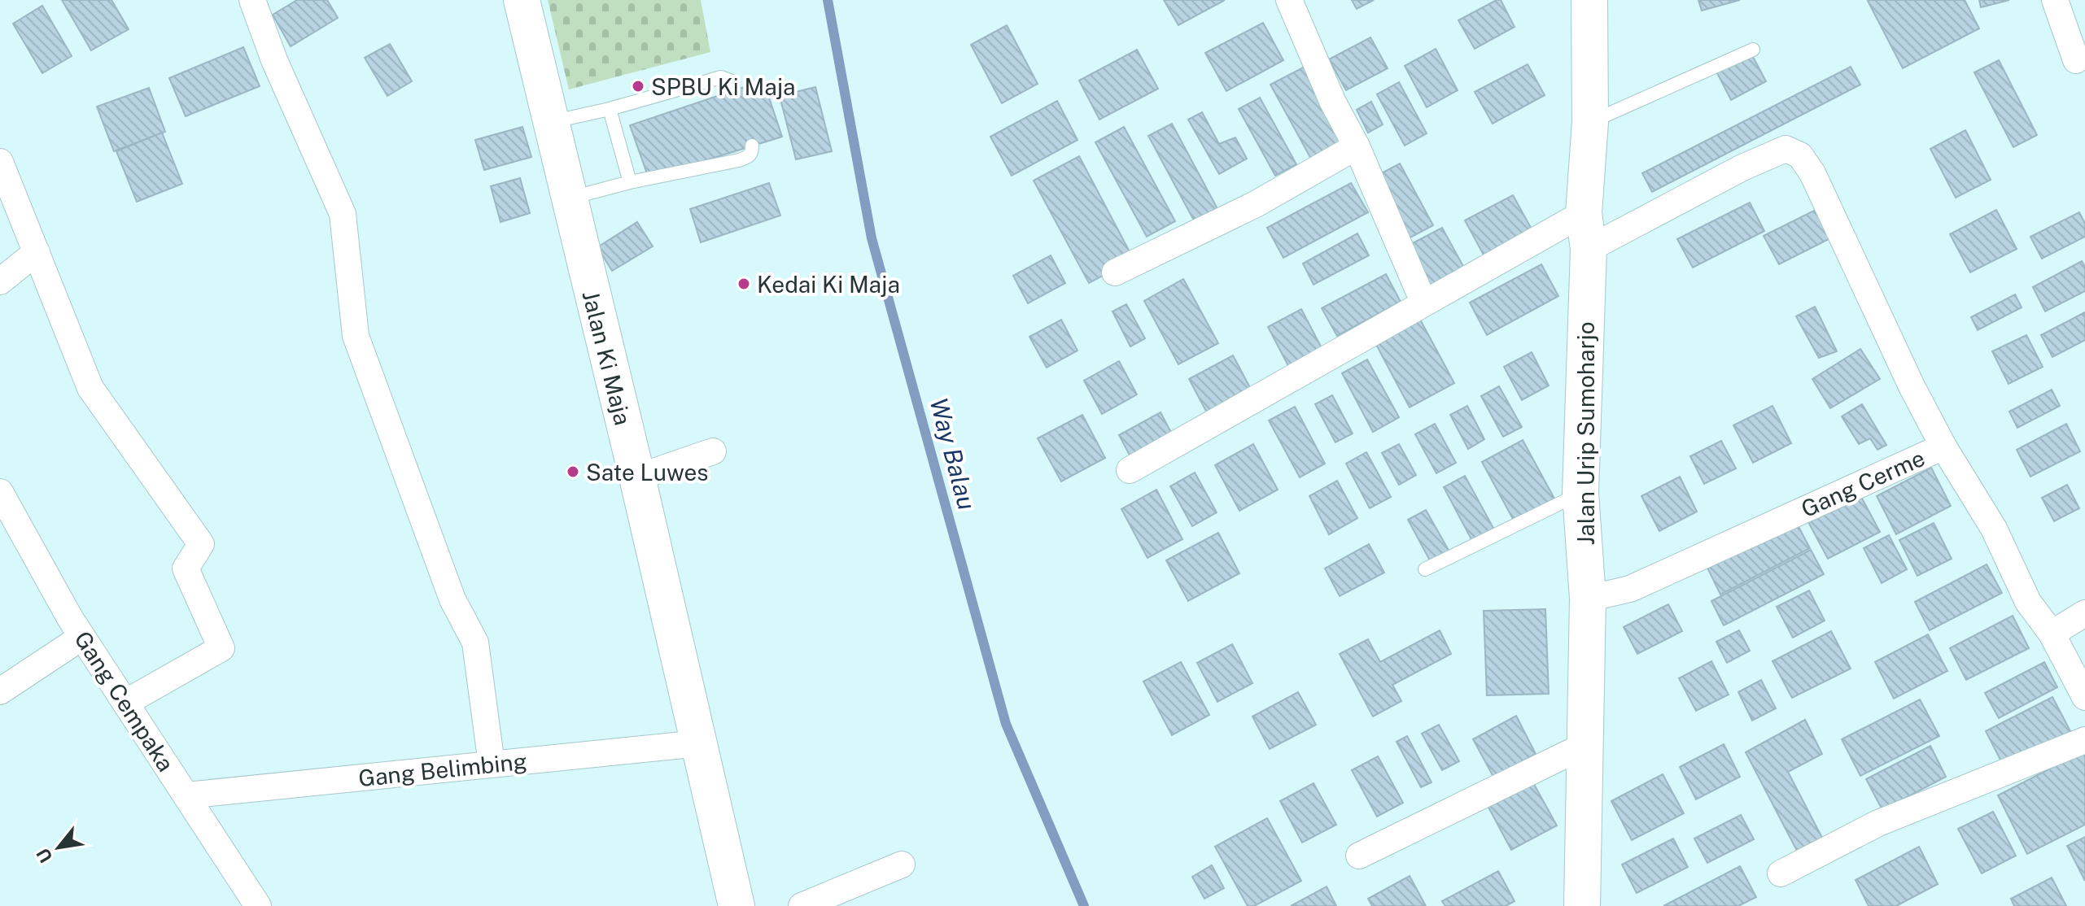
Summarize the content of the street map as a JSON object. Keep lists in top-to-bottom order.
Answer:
{
  "streets": {
    "main road": ["Jalan Ki Maja", "Jalan Urip Sumoharjo"],
    "street": ["Gang Cerme", "Gang Cempaka", "Gang Belimbing"]
  },
  "crossings": [
    ["Jalan Ki Maja", "Gang Belimbing"],
    ["Jalan Urip Sumoharjo", "Gang Cerme"],
    ["Gang Cempaka", "Gang Belimbing"]
  ],
  "water": ["Way Balau"],
  "places": ["SPBU Ki Maja", "Kedai Ki Maja", "Sate Luwes"],
  "north": "bottom left"
}
